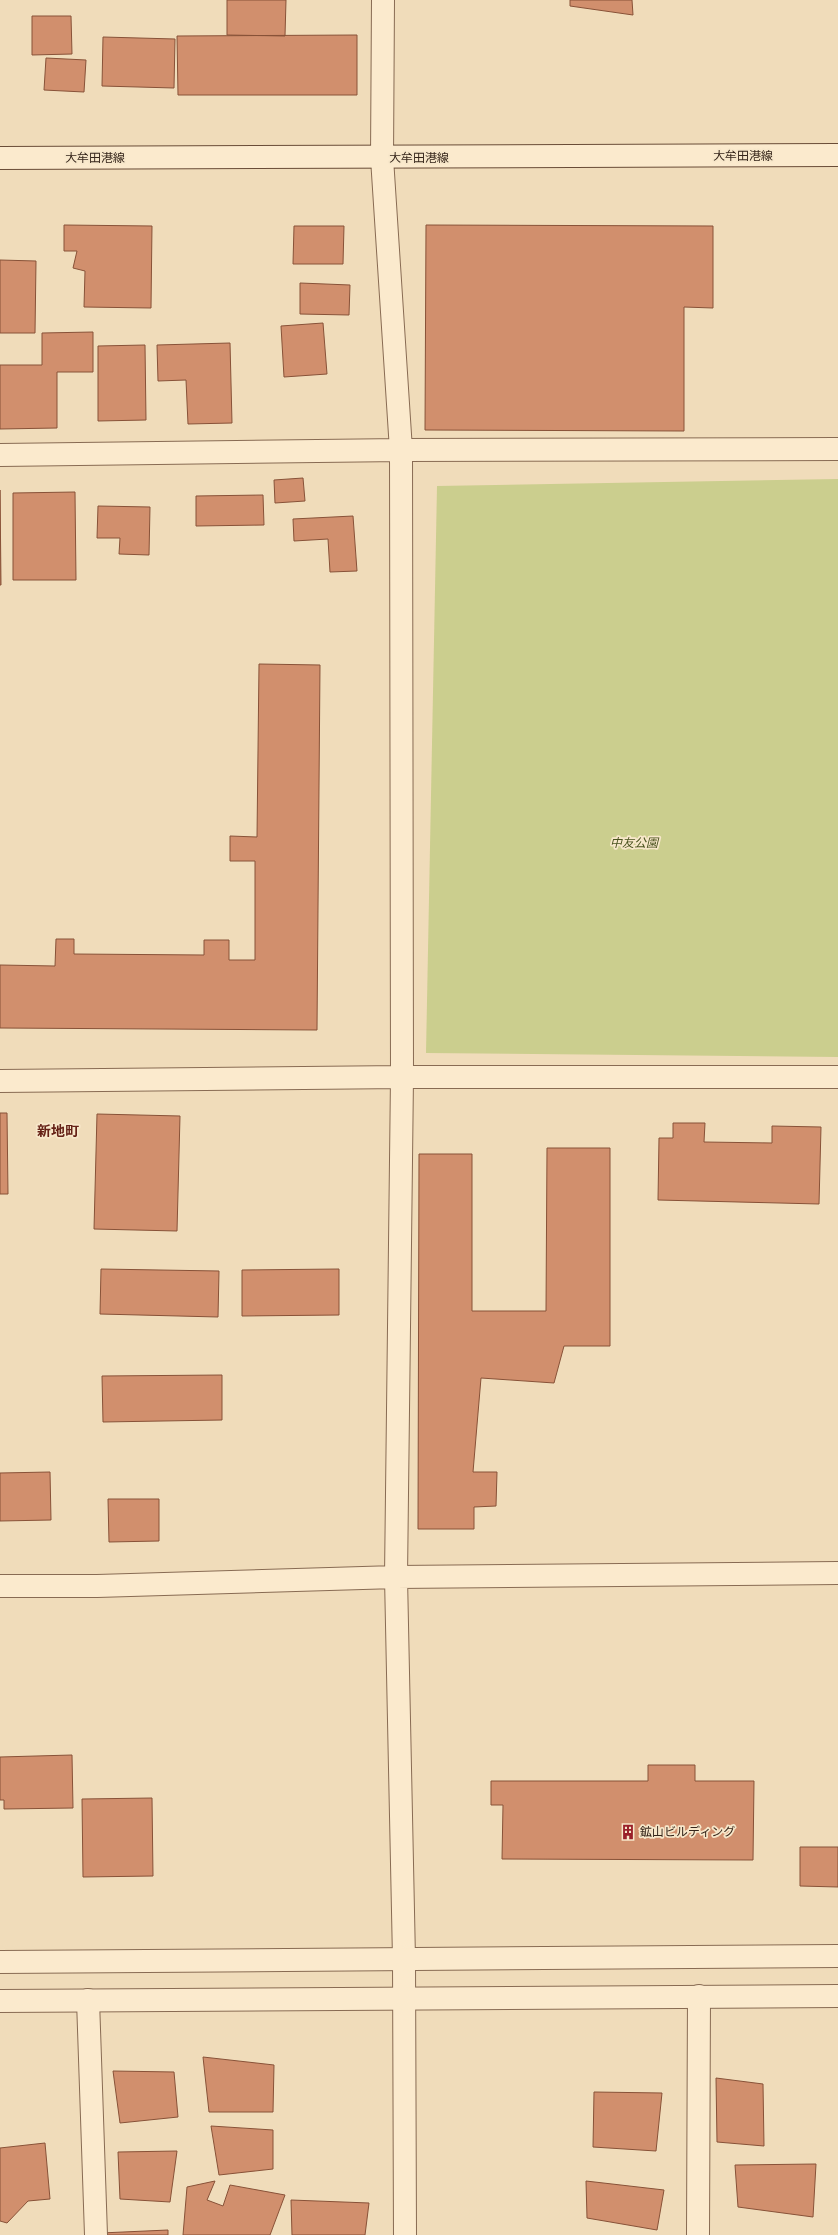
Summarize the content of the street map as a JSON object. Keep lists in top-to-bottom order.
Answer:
{
  "streets": {
    "street": ["大牟田港線"]
  },
  "districts": ["新地町"],
  "parks": ["中友公園"],
  "places": {
    "building": ["鉱山ビルディング"]
  }
}
